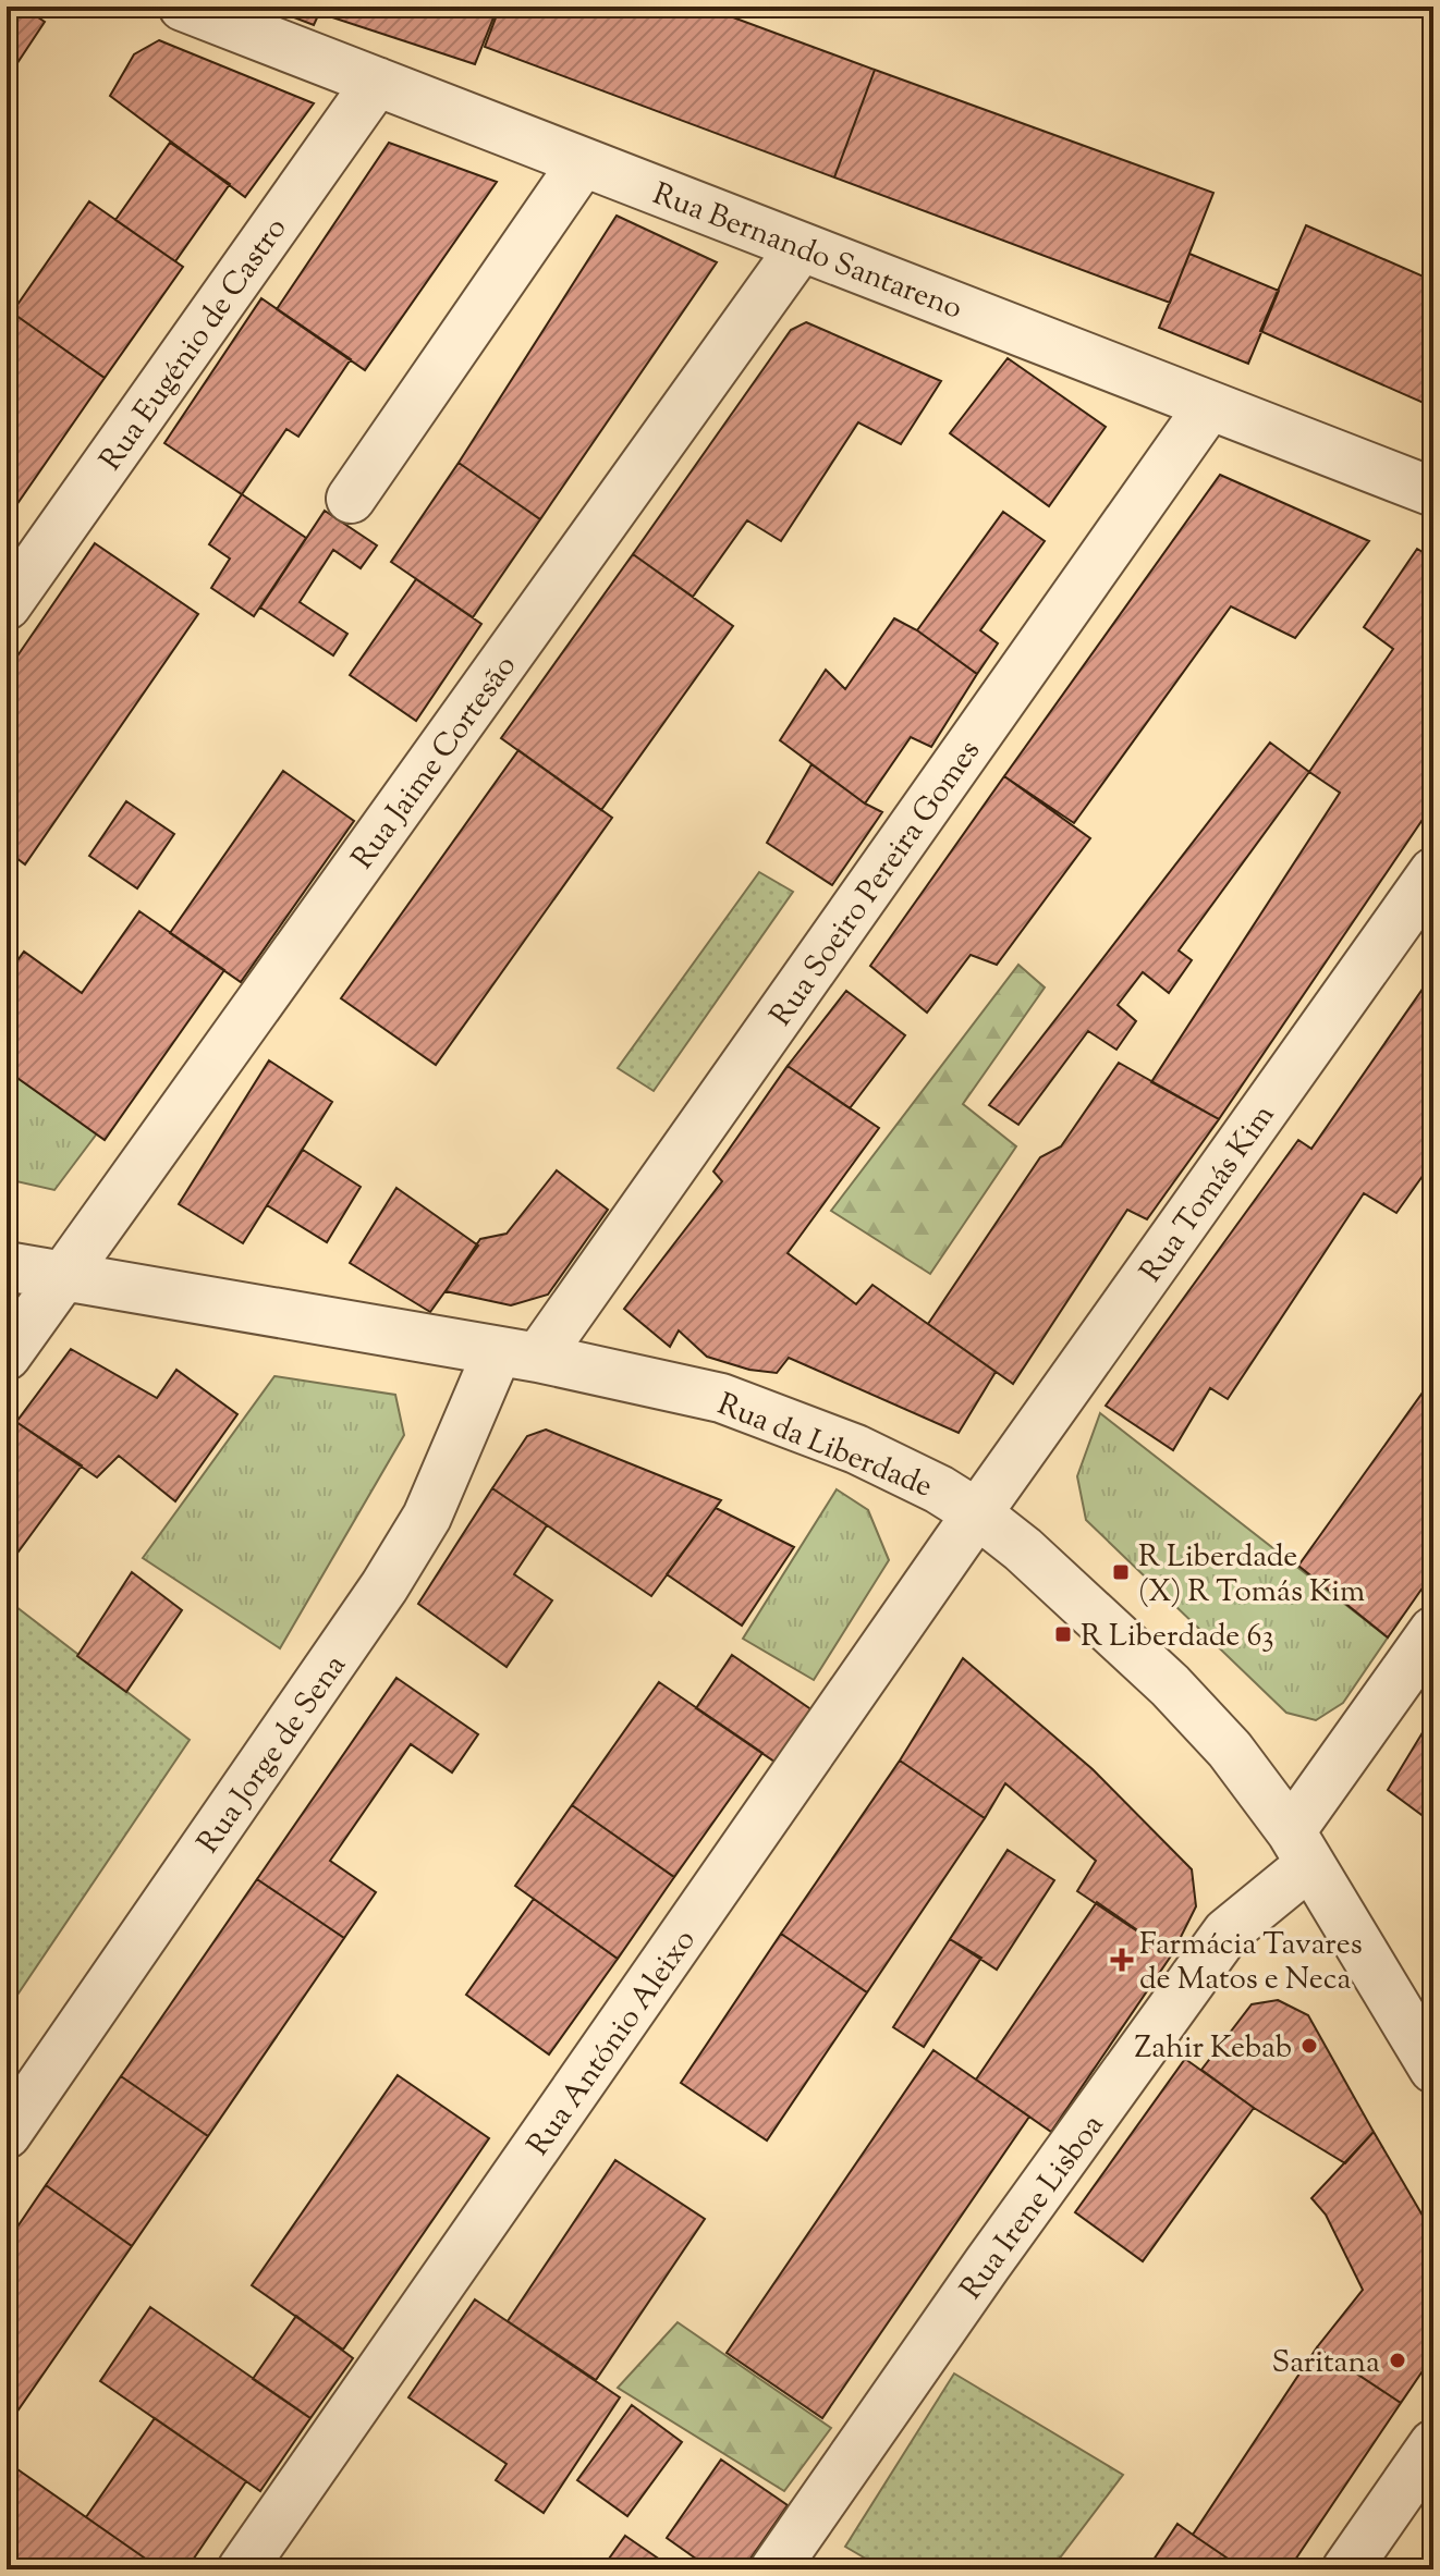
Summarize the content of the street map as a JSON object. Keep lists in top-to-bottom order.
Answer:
{
  "streets": {
    "street": [
      "Rua Bernando Santareno",
      "Rua Eugénio de Castro",
      "Rua Jaime Cortesão",
      "Rua Soeiro Pereira Gomes",
      "Rua Tomás Kim",
      "Rua da Liberdade",
      "Rua Jorge de Sena",
      "Rua António Aleixo",
      "Rua Irene Lisboa"
    ]
  },
  "crossings": [
    ["Rua Bernando Santareno", "Rua Eugénio de Castro"],
    ["Rua Bernando Santareno", "Rua Jaime Cortesão"],
    ["Rua Bernando Santareno", "Rua Soeiro Pereira Gomes"],
    ["Rua Jaime Cortesão", "Rua da Liberdade"],
    ["Rua Soeiro Pereira Gomes", "Rua da Liberdade"],
    ["Rua Soeiro Pereira Gomes", "Rua Jorge de Sena"],
    ["Rua Tomás Kim", "Rua da Liberdade"],
    ["Rua Tomás Kim", "Rua António Aleixo"],
    ["Rua da Liberdade", "Rua Jorge de Sena"],
    ["Rua da Liberdade", "Rua António Aleixo"],
    ["Rua da Liberdade", "Rua Irene Lisboa"]
  ],
  "places": {
    "transit": ["R Liberdade (X) R Tomás Kim", "R Liberdade 63"],
    "health": ["Farmácia Tavares de Matos e Neca"],
    "other": ["Zahir Kebab", "Saritana"]
  }
}
